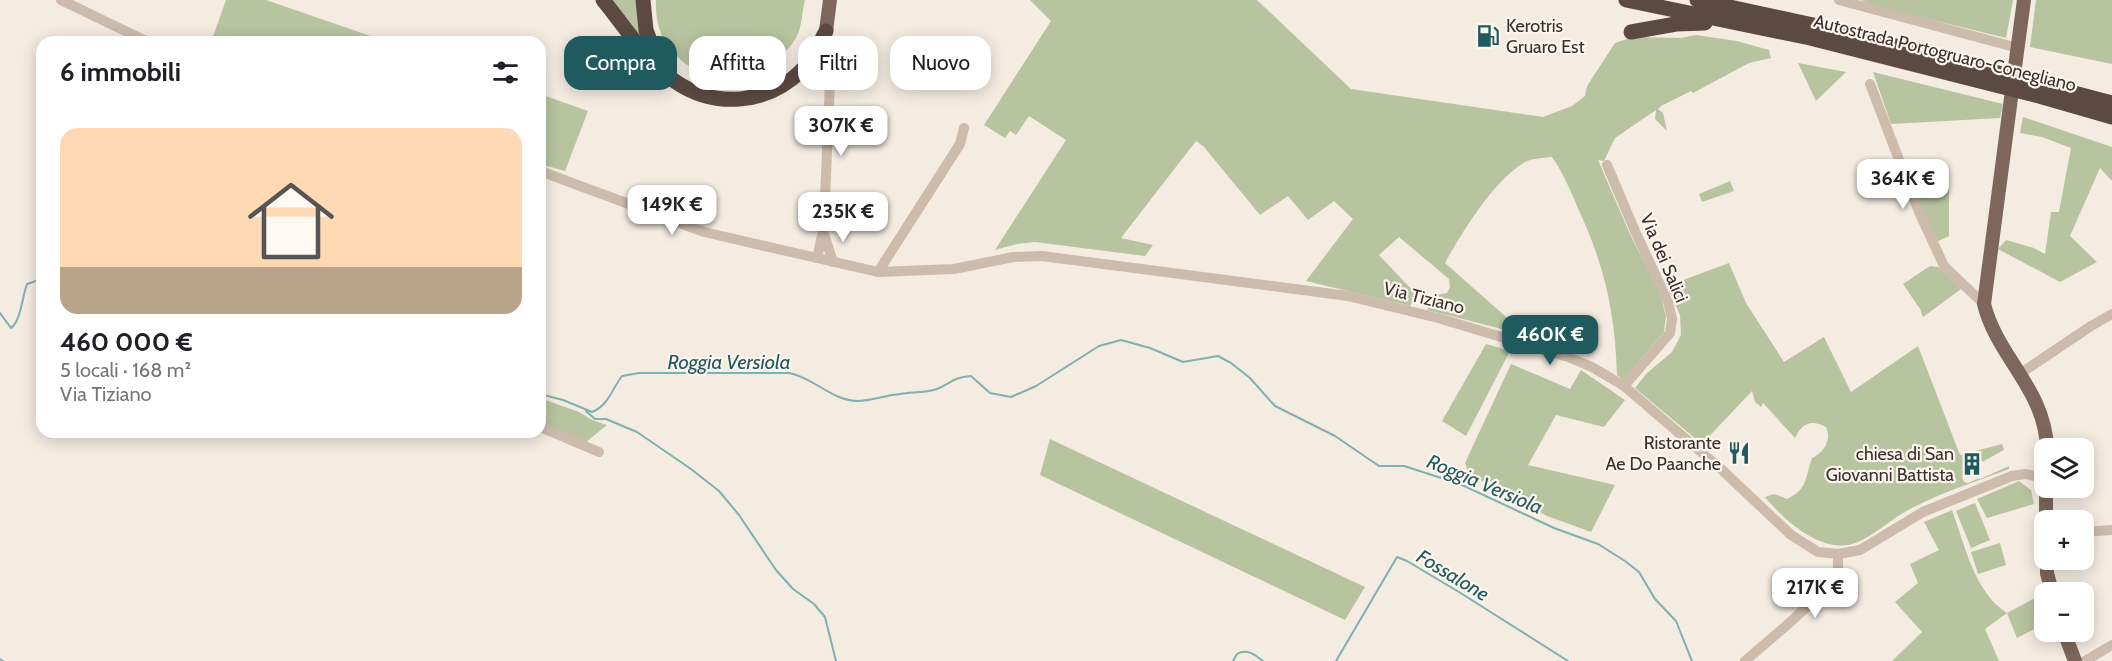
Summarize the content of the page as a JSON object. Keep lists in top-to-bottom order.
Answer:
{
  "streets": {
    "highway": ["Autostrada Portogruaro-Conegliano"],
    "street": ["Via dei Salici", "Via Tiziano"]
  },
  "crossings": [
    ["Via dei Salici", "Via Tiziano"]
  ],
  "water": ["Roggia Versiola", "Fossalone"],
  "places": {
    "fuel station": ["Kerotris Gruaro Est"],
    "restaurant": ["Ristorante Ae Do Paanche"],
    "building": ["chiesa di San Giovanni Battista"]
  },
  "page": {
    "chip": [
      "Compra",
      "Affitta",
      "Filtri",
      "Nuovo"
    ],
    "heading": "6 immobili",
    "price": [
      "307K €",
      "364K €",
      "149K €",
      "235K €",
      "460K €",
      "217K €"
    ],
    "list": [
      {
        "name": "460 000 €",
        "note": "5 locali · 168 m² · Via Tiziano"
      }
    ],
    "map_buttons": ["+", "−"]
  }
}
